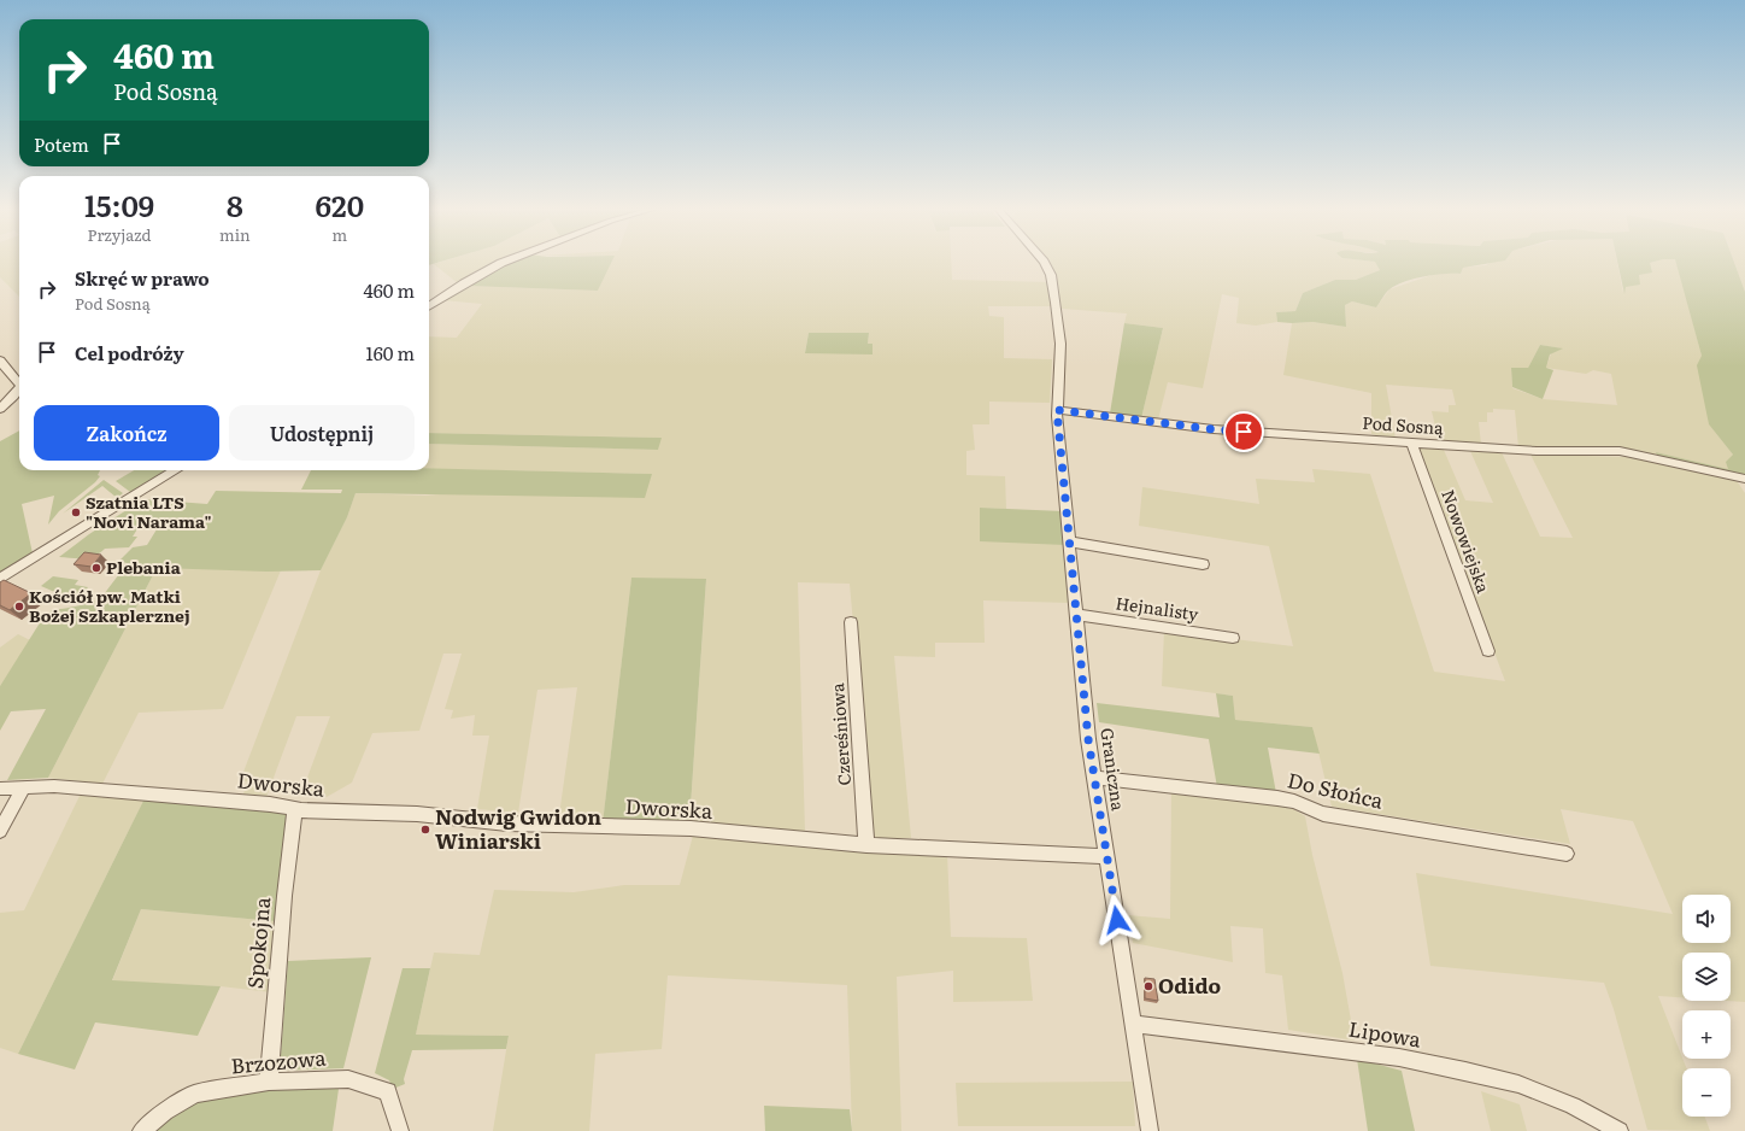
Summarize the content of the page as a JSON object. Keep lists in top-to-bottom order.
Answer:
{
  "streets": {
    "street": [
      "Pod Sosną",
      "Nowowiejska",
      "Hejnalisty",
      "Czereśniowa",
      "Graniczna",
      "Dworska",
      "Do Słońca",
      "Spokojna",
      "Lipowa",
      "Brzozowa"
    ]
  },
  "crossings": [
    ["Pod Sosną", "Nowowiejska"],
    ["Pod Sosną", "Graniczna"],
    ["Hejnalisty", "Graniczna"],
    ["Czereśniowa", "Dworska"],
    ["Graniczna", "Dworska"],
    ["Graniczna", "Do Słońca"],
    ["Graniczna", "Lipowa"],
    ["Dworska", "Spokojna"],
    ["Spokojna", "Brzozowa"]
  ],
  "places": [
    "Szatnia LTS \"Novi Narama\"",
    "Plebania",
    "Kościół pw. Matki Bożej Szkaplerznej",
    "Nodwig Gwidon Winiarski",
    "Odido"
  ],
  "page": {
    "turn": ["460 m", "Pod Sosną"],
    "then": "Potem",
    "eta": [
      "15:09",
      "Przyjazd",
      "8",
      "min",
      "620",
      "m"
    ],
    "list": [
      {
        "name": "Skręć w prawo",
        "note": "Pod Sosną",
        "value": "460 m"
      },
      {
        "name": "Cel podróży",
        "value": "160 m"
      }
    ],
    "buttons": ["Zakończ", "Udostępnij"],
    "map_buttons": ["+", "−"]
  }
}
